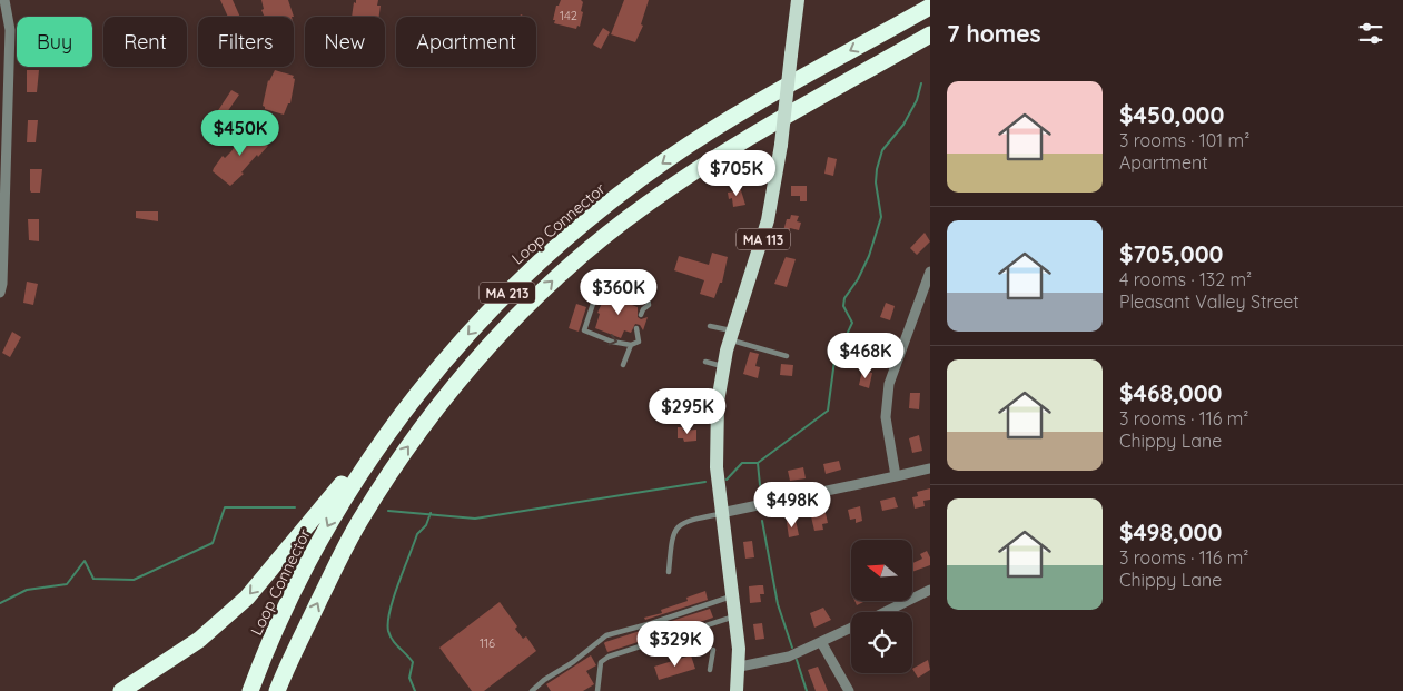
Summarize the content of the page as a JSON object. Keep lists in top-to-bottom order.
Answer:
{
  "streets": {
    "highway": ["Loop Connector", "MA 213"],
    "main road": ["MA 113"]
  },
  "house_numbers": ["142", "116"],
  "north": "left",
  "page": {
    "heading": "7 homes",
    "chip": [
      "Buy",
      "Rent",
      "Filters",
      "New",
      "Apartment"
    ],
    "list": [
      {
        "name": "$450,000",
        "note": "3 rooms · 101 m² · Apartment"
      },
      {
        "name": "$705,000",
        "note": "4 rooms · 132 m² · Pleasant Valley Street"
      },
      {
        "name": "$468,000",
        "note": "3 rooms · 116 m² · Chippy Lane"
      },
      {
        "name": "$498,000",
        "note": "3 rooms · 116 m² · Chippy Lane"
      }
    ],
    "price": [
      "$450K",
      "$705K",
      "$360K",
      "$468K",
      "$295K",
      "$498K",
      "$329K"
    ]
  }
}
